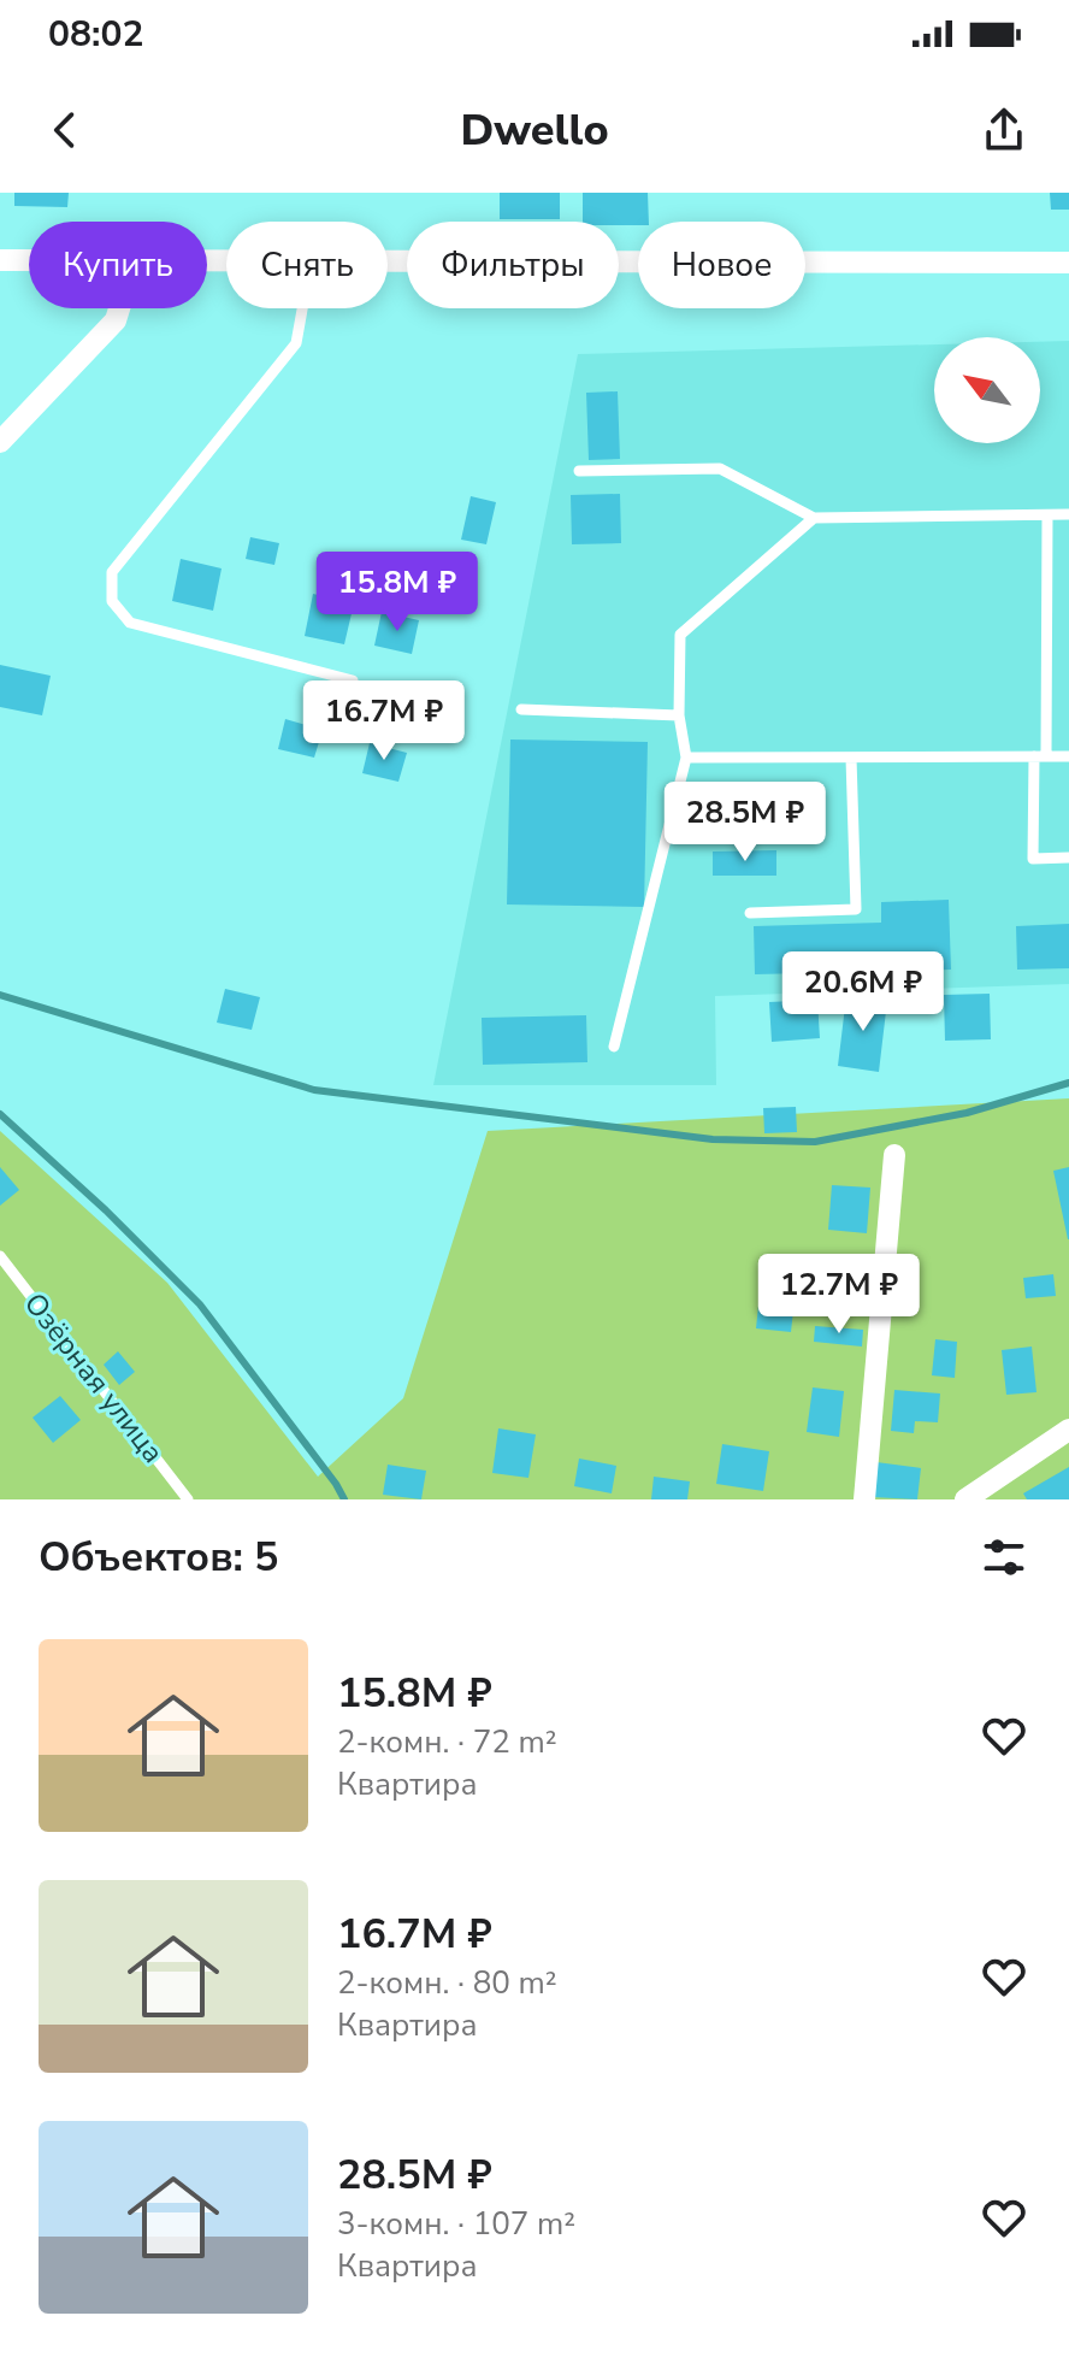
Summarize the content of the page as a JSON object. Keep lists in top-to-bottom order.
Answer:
{
  "streets": {
    "lane": ["Озёрная улица"]
  },
  "north": "top left",
  "page": {
    "status": "08:02",
    "header": "Dwello",
    "chip": [
      "Купить",
      "Снять",
      "Фильтры",
      "Новое"
    ],
    "price": [
      "15.8M ₽",
      "16.7M ₽",
      "28.5M ₽",
      "20.6M ₽",
      "12.7M ₽"
    ],
    "heading": "Объектов: 5",
    "list": [
      {
        "name": "15.8M ₽",
        "note": "2-комн. · 72 m² · Квартира"
      },
      {
        "name": "16.7M ₽",
        "note": "2-комн. · 80 m² · Квартира"
      },
      {
        "name": "28.5M ₽",
        "note": "3-комн. · 107 m² · Квартира"
      }
    ]
  }
}
